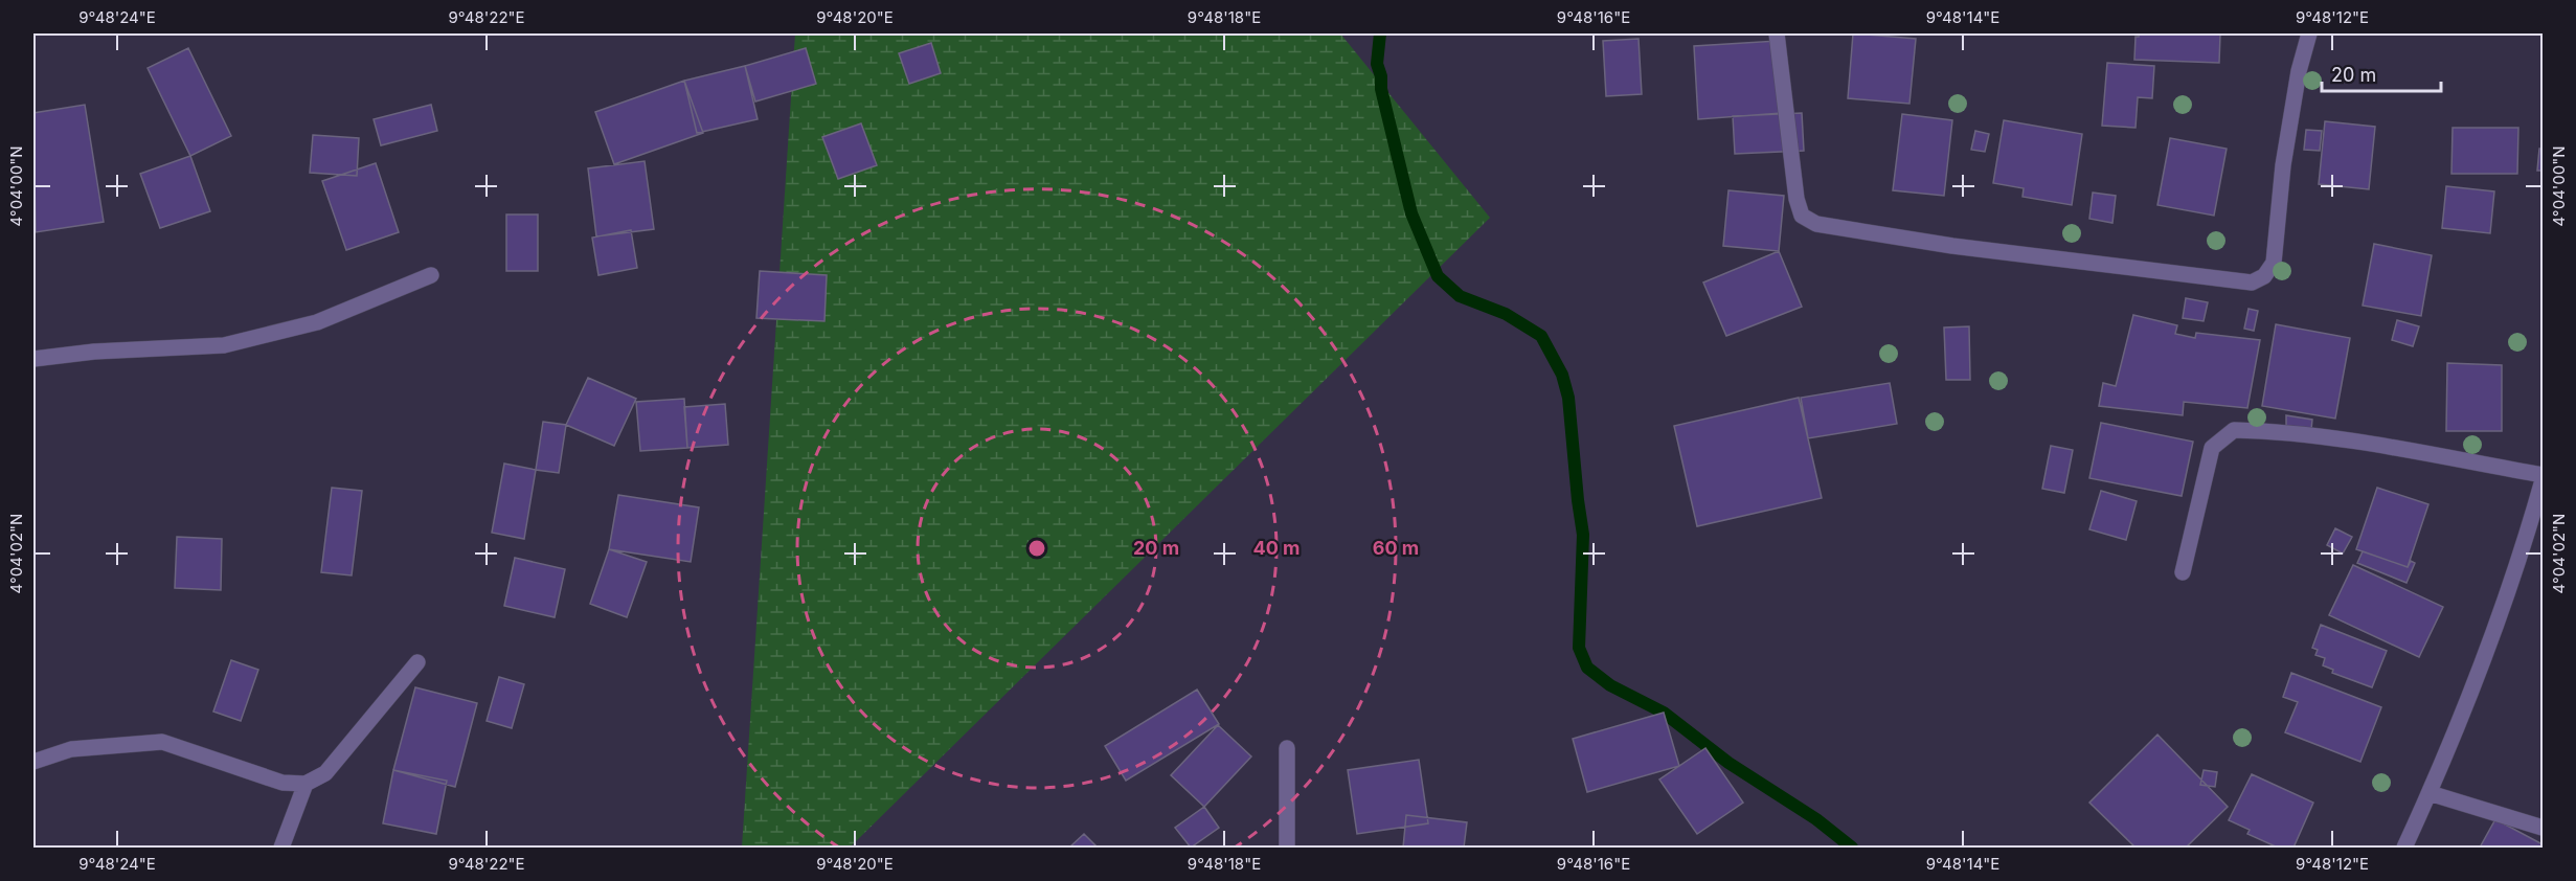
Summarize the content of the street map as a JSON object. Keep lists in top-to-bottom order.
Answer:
{
  "scale_bar": "20 m",
  "coordinates": [
    "9°48'24\"E",
    "9°48'22\"E",
    "9°48'20\"E",
    "9°48'18\"E",
    "9°48'16\"E",
    "9°48'14\"E",
    "9°48'12\"E",
    "4°04'00\"N",
    "4°04'02\"N"
  ],
  "rings": ["20 m", "40 m", "60 m"]
}
